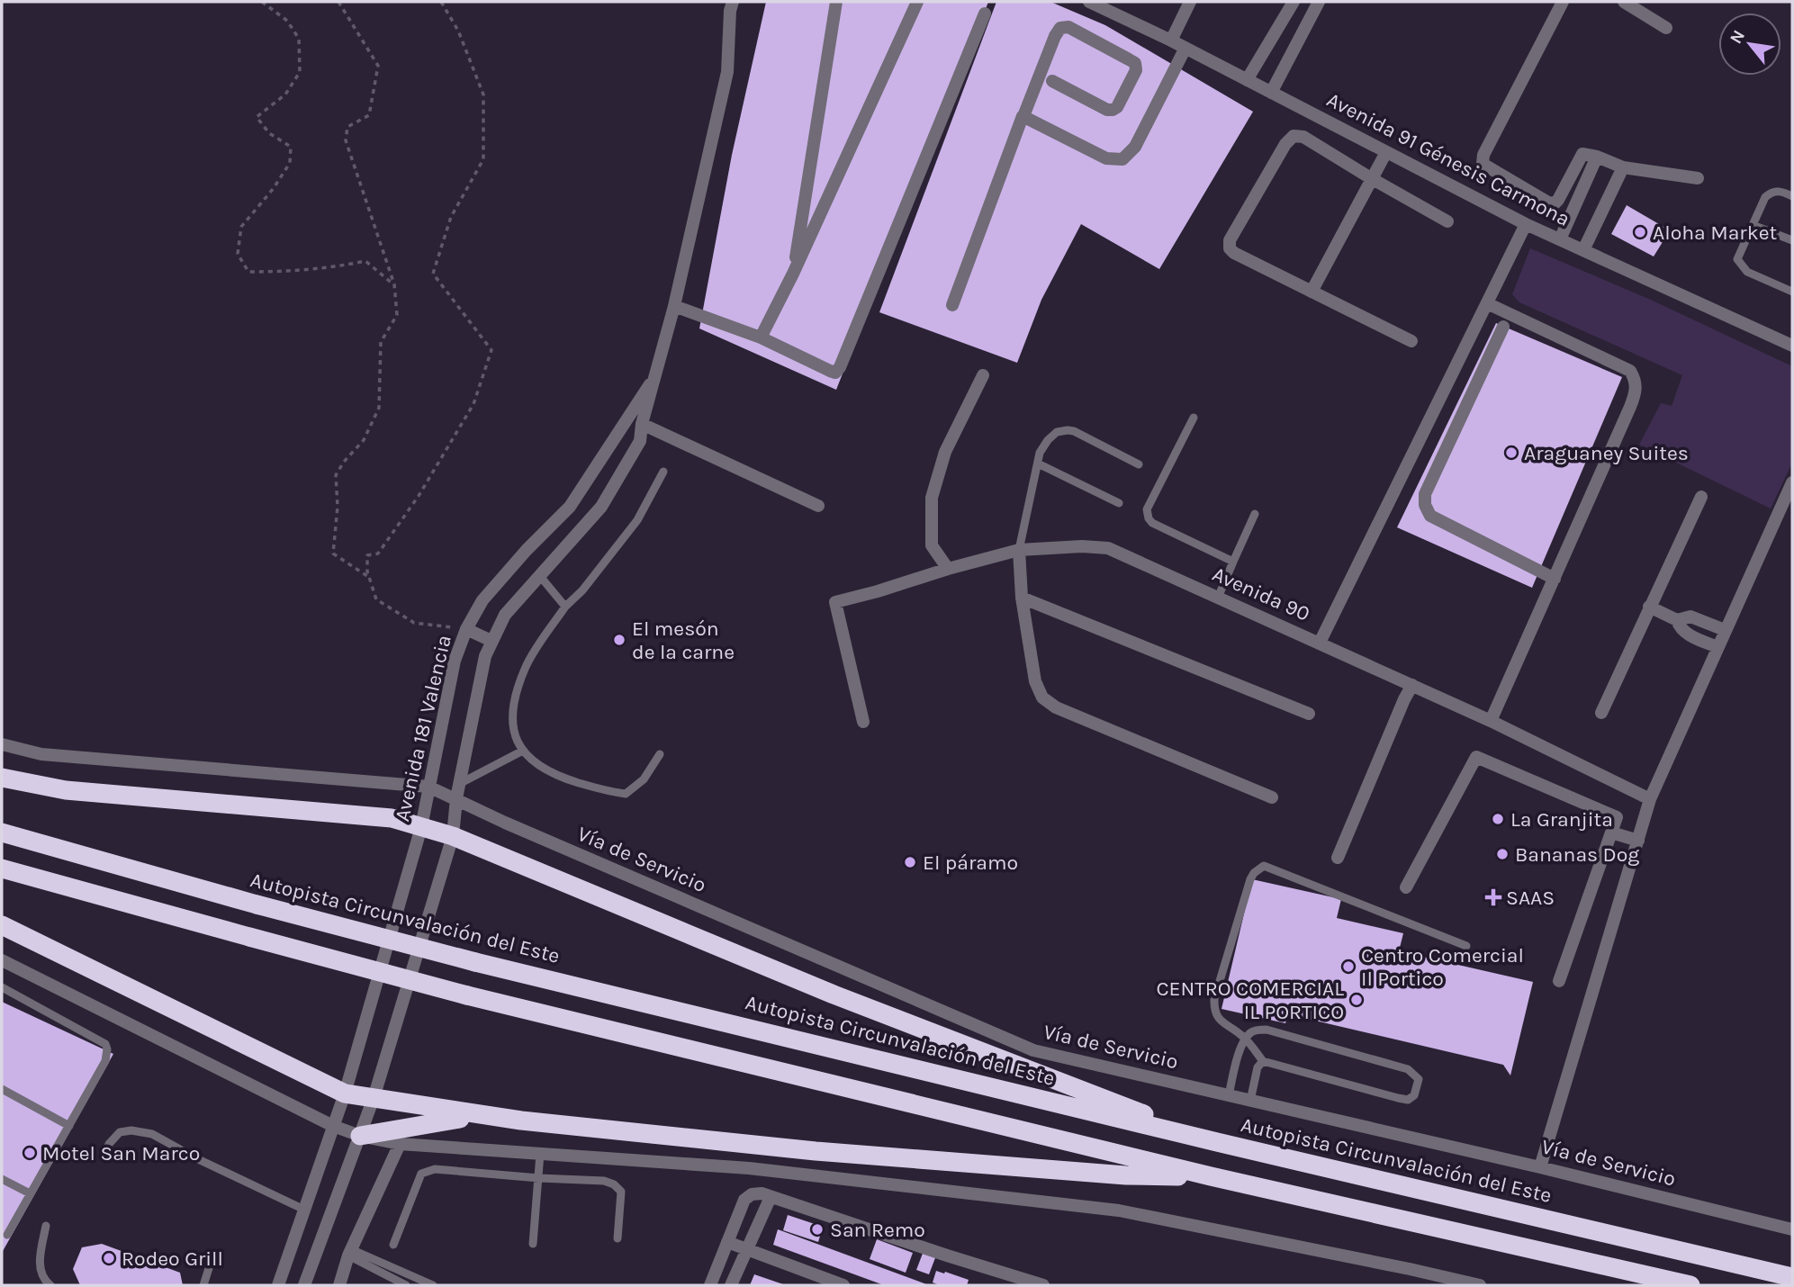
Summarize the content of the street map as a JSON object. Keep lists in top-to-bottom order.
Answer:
{
  "streets": {
    "highway": ["Autopista Circunvalación del Este"],
    "street": [
      "Avenida 91 Génesis Carmona",
      "Avenida 90",
      "Avenida 181 Valencia",
      "Vía de Servicio"
    ]
  },
  "crossings": [
    ["Avenida 181 Valencia", "Vía de Servicio"]
  ],
  "places": {
    "other": [
      "Aloha Market",
      "Araguaney Suites",
      "El mesón de la carne",
      "La Granjita",
      "Bananas Dog",
      "El páramo",
      "Centro Comercial Il Portico",
      "CENTRO COMERCIAL IL PORTICO",
      "Motel San Marco",
      "San Remo",
      "Rodeo Grill"
    ],
    "health": ["SAAS"]
  },
  "north": "top left"
}
